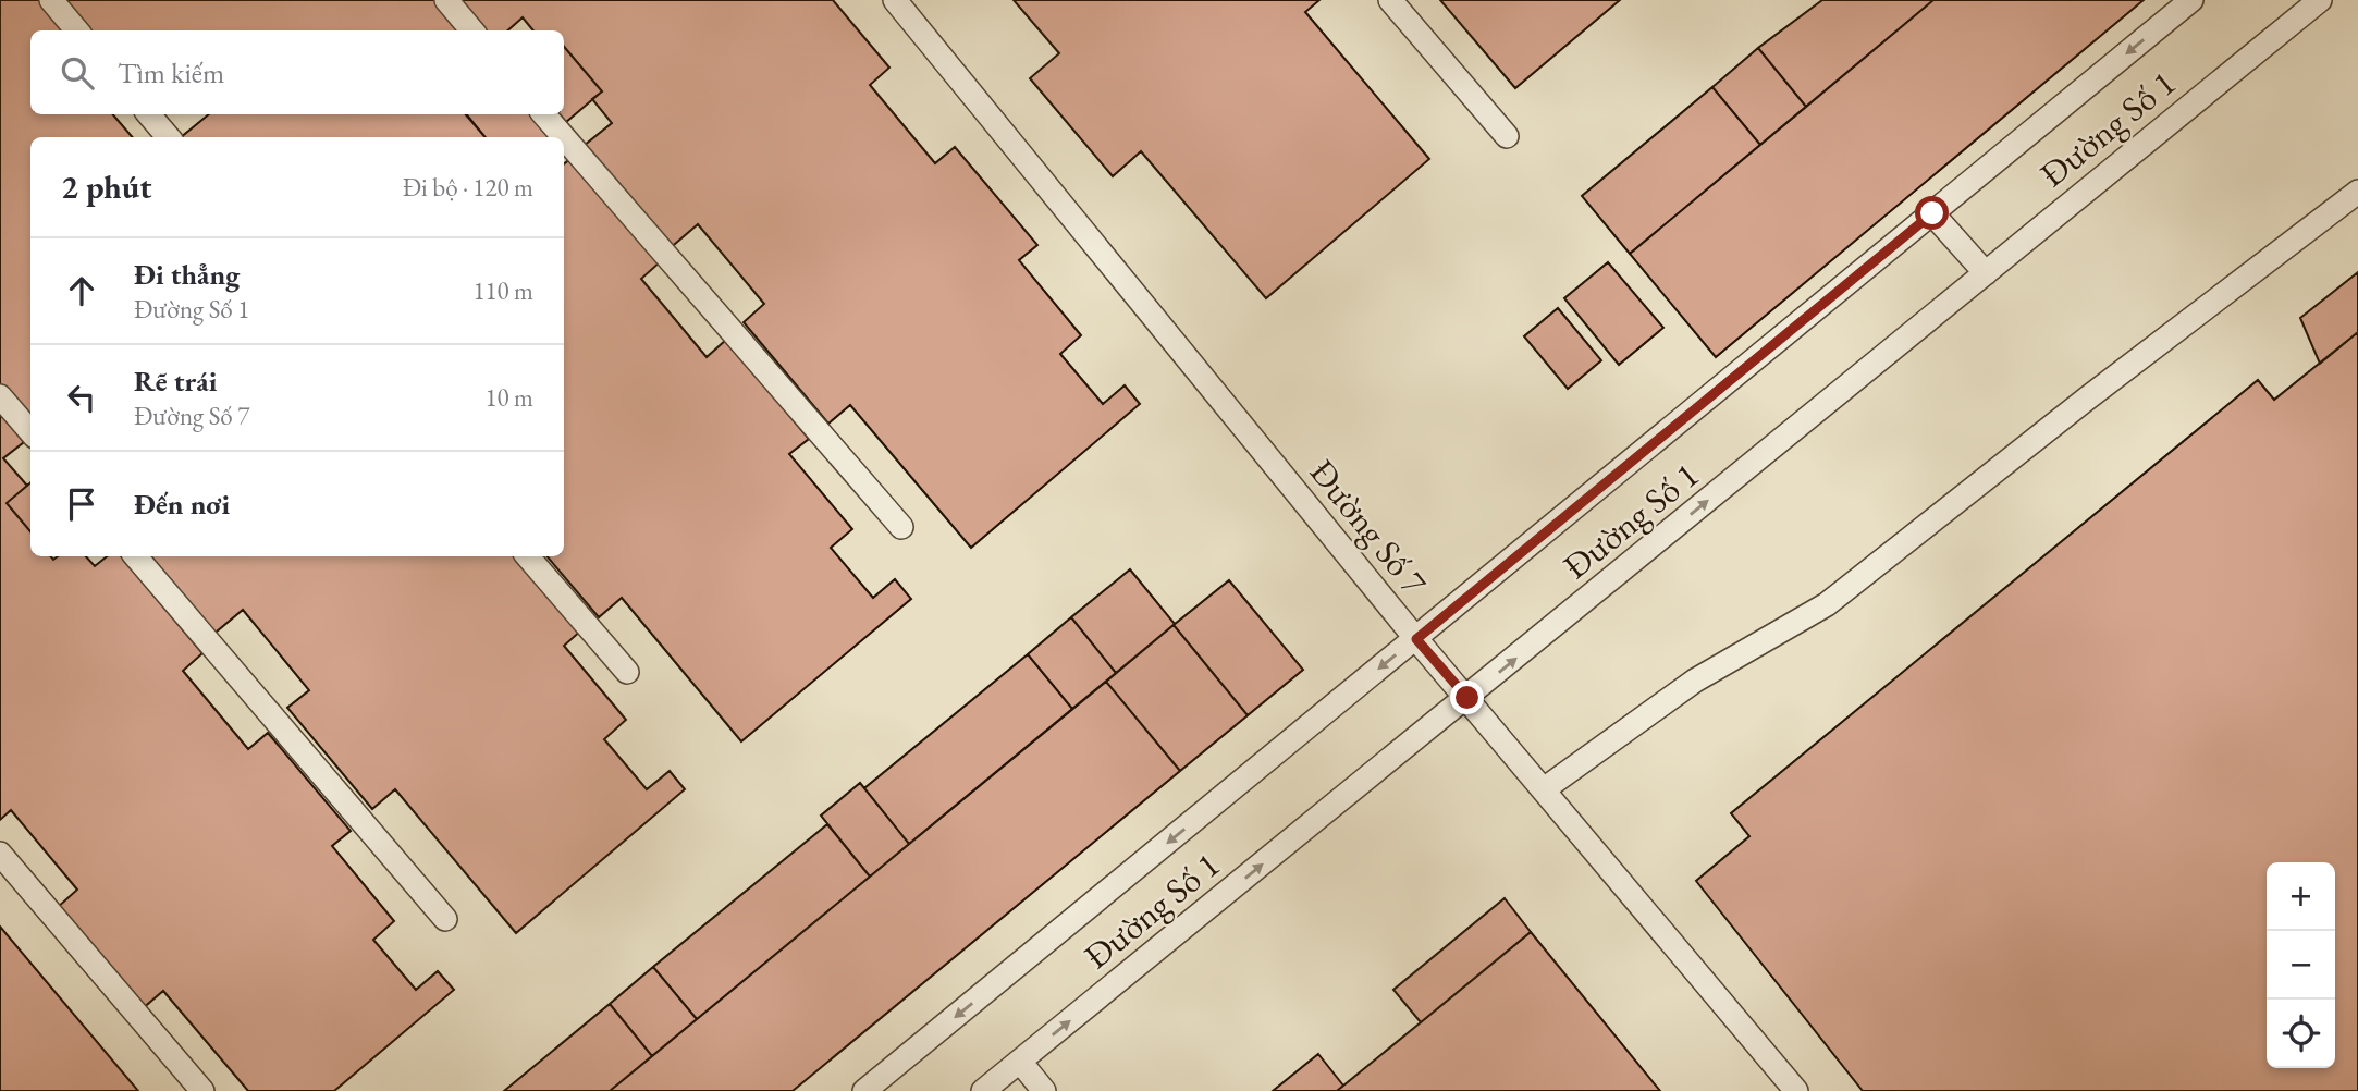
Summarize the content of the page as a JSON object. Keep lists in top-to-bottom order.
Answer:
{
  "streets": {
    "lane": ["Đường Số 1", "Đường Số 7"]
  },
  "crossings": [
    ["Đường Số 1", "Đường Số 7"]
  ],
  "page": {
    "search": "Tìm kiếm",
    "heading": ["2 phút", "Đi bộ · 120 m"],
    "list": [
      ["Đi thẳng", "Đường Số 1", "110 m"],
      ["Rẽ trái", "Đường Số 7", "10 m"],
      "Đến nơi"
    ],
    "map_buttons": ["+", "−"]
  }
}
